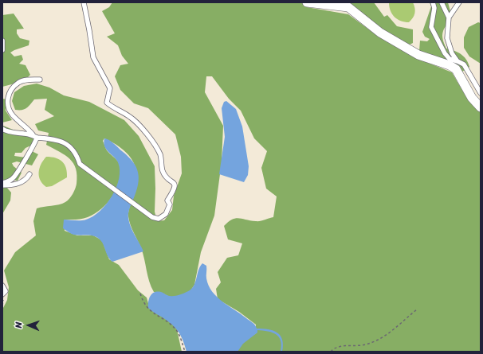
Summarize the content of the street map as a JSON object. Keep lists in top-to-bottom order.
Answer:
{
  "north": "left"
}
